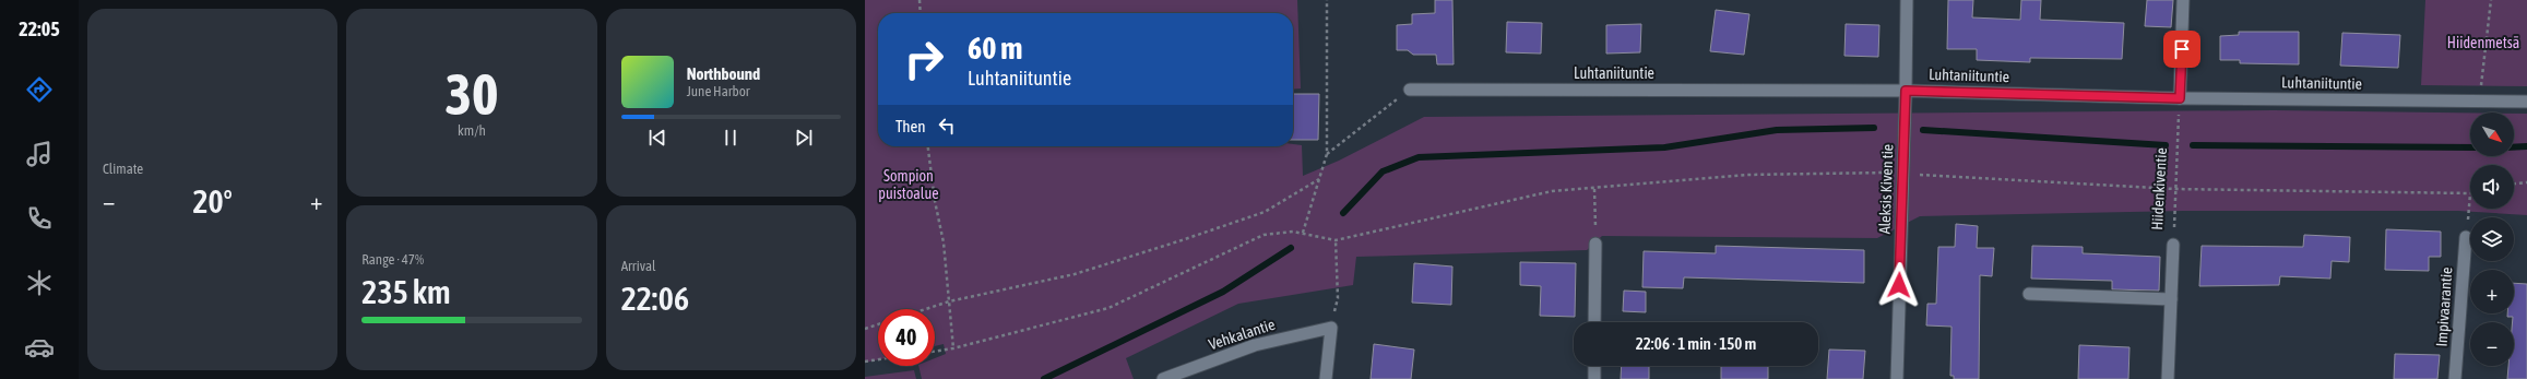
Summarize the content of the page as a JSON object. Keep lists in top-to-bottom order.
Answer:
{
  "streets": {
    "street": [
      "Luhtaniituntie",
      "Aleksis Kiven tie",
      "Hiidenkiventie",
      "Impivaarantie",
      "Vehkalantie"
    ]
  },
  "crossings": [
    ["Luhtaniituntie", "Aleksis Kiven tie"],
    ["Luhtaniituntie", "Hiidenkiventie"]
  ],
  "parks": ["Hiidenmetsä", "Sompion puistoalue"],
  "north": "bottom right",
  "page": {
    "tabs": "22:05",
    "tile": [
      "Climate",
      ["30", "km/h"],
      ["Range · 47%", "235 km"],
      ["Arrival", "22:06"]
    ],
    "turn": ["60 m", "Luhtaniituntie"],
    "song": ["Northbound", "June Harbor"],
    "then": "Then",
    "map_buttons": ["+", "−"],
    "heat": ["−", "20°", "+"],
    "limit": "40",
    "trip": "22:06 · 1 min · 150 m"
  }
}
